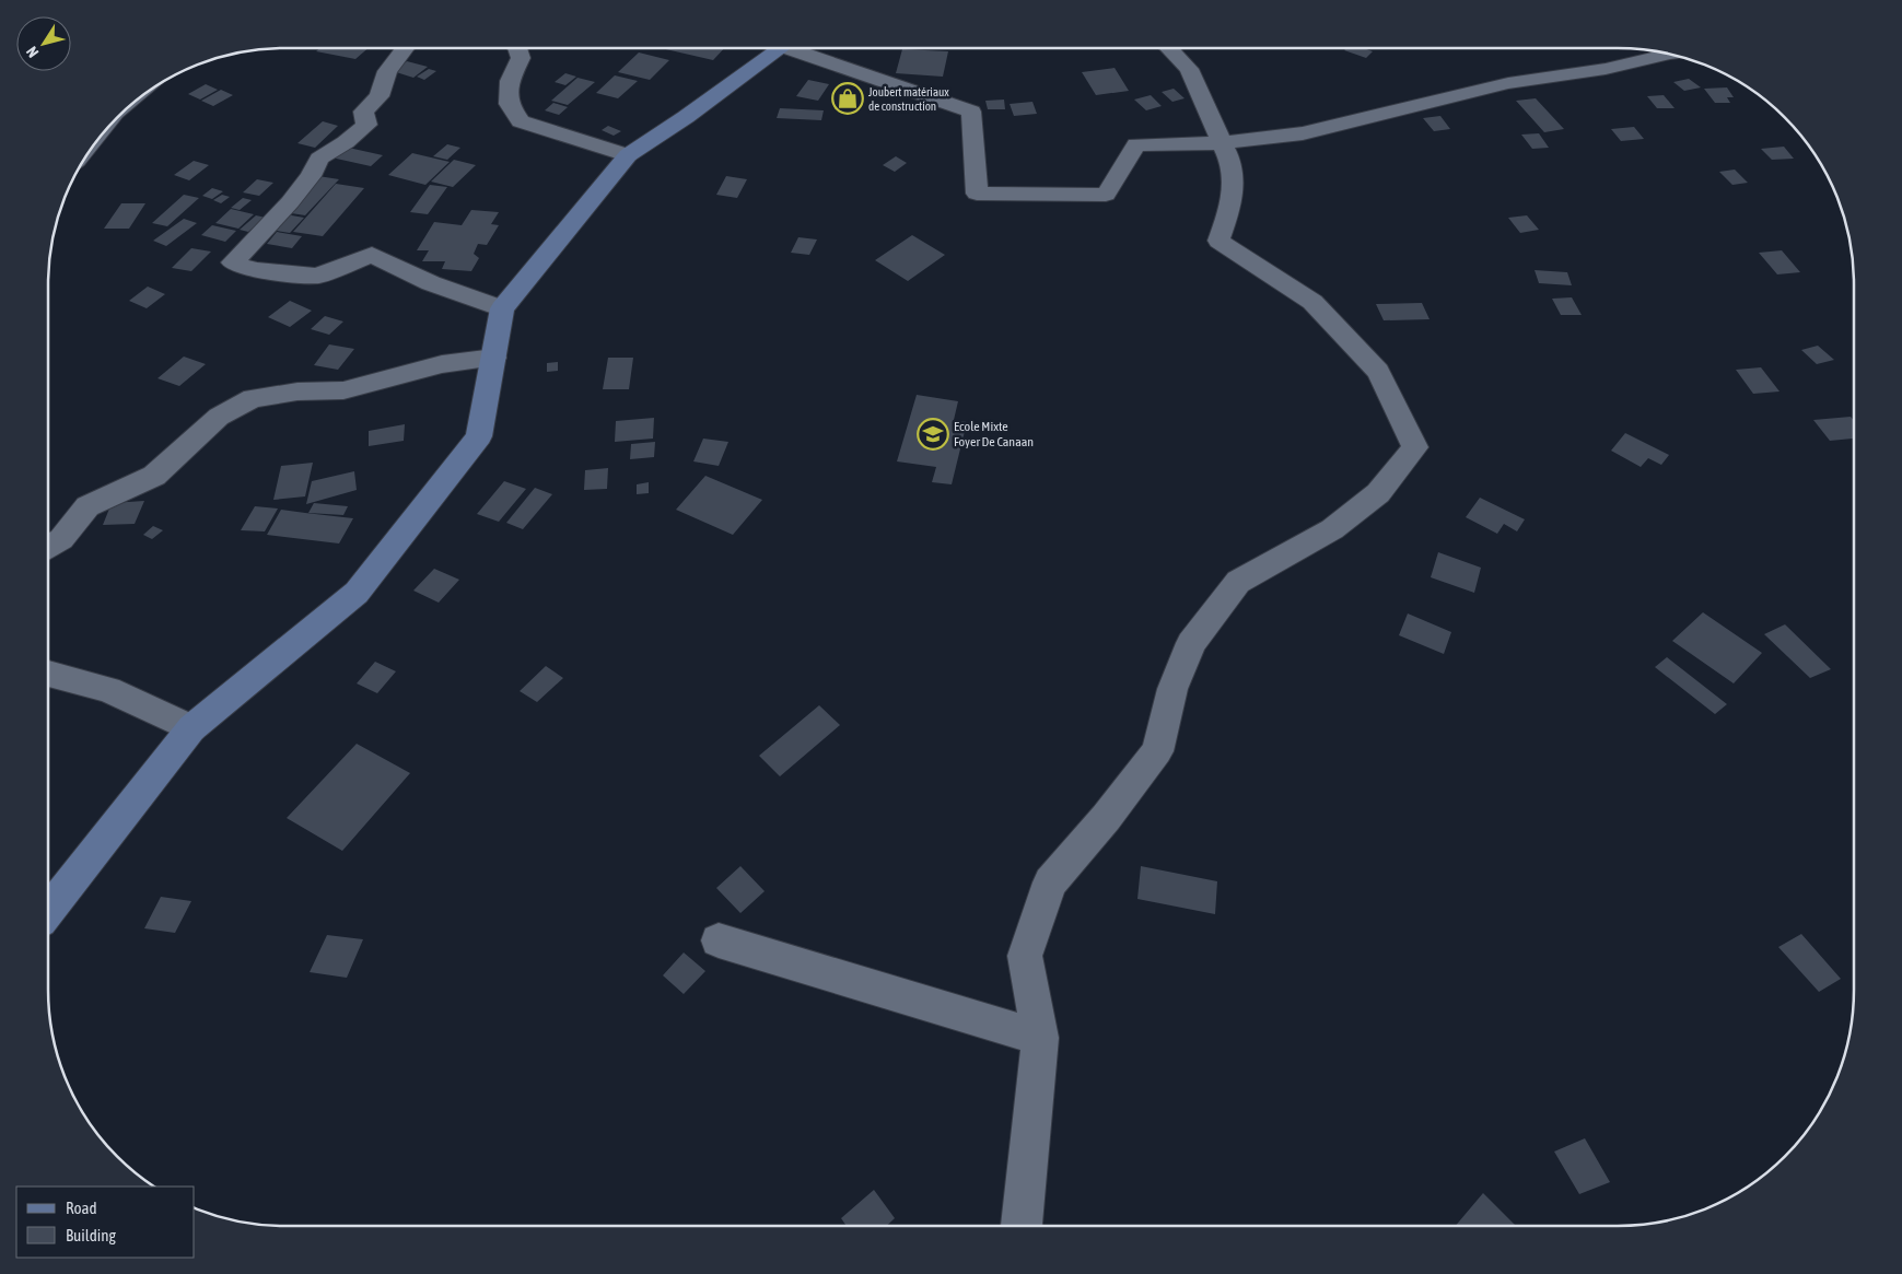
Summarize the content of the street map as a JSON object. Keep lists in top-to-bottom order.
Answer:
{
  "places": {
    "shop": ["Joubert matériaux de construction"],
    "school or university": ["Ecole Mixte Foyer De Canaan"]
  },
  "legend": ["Road", "Building"],
  "north": "bottom left"
}
